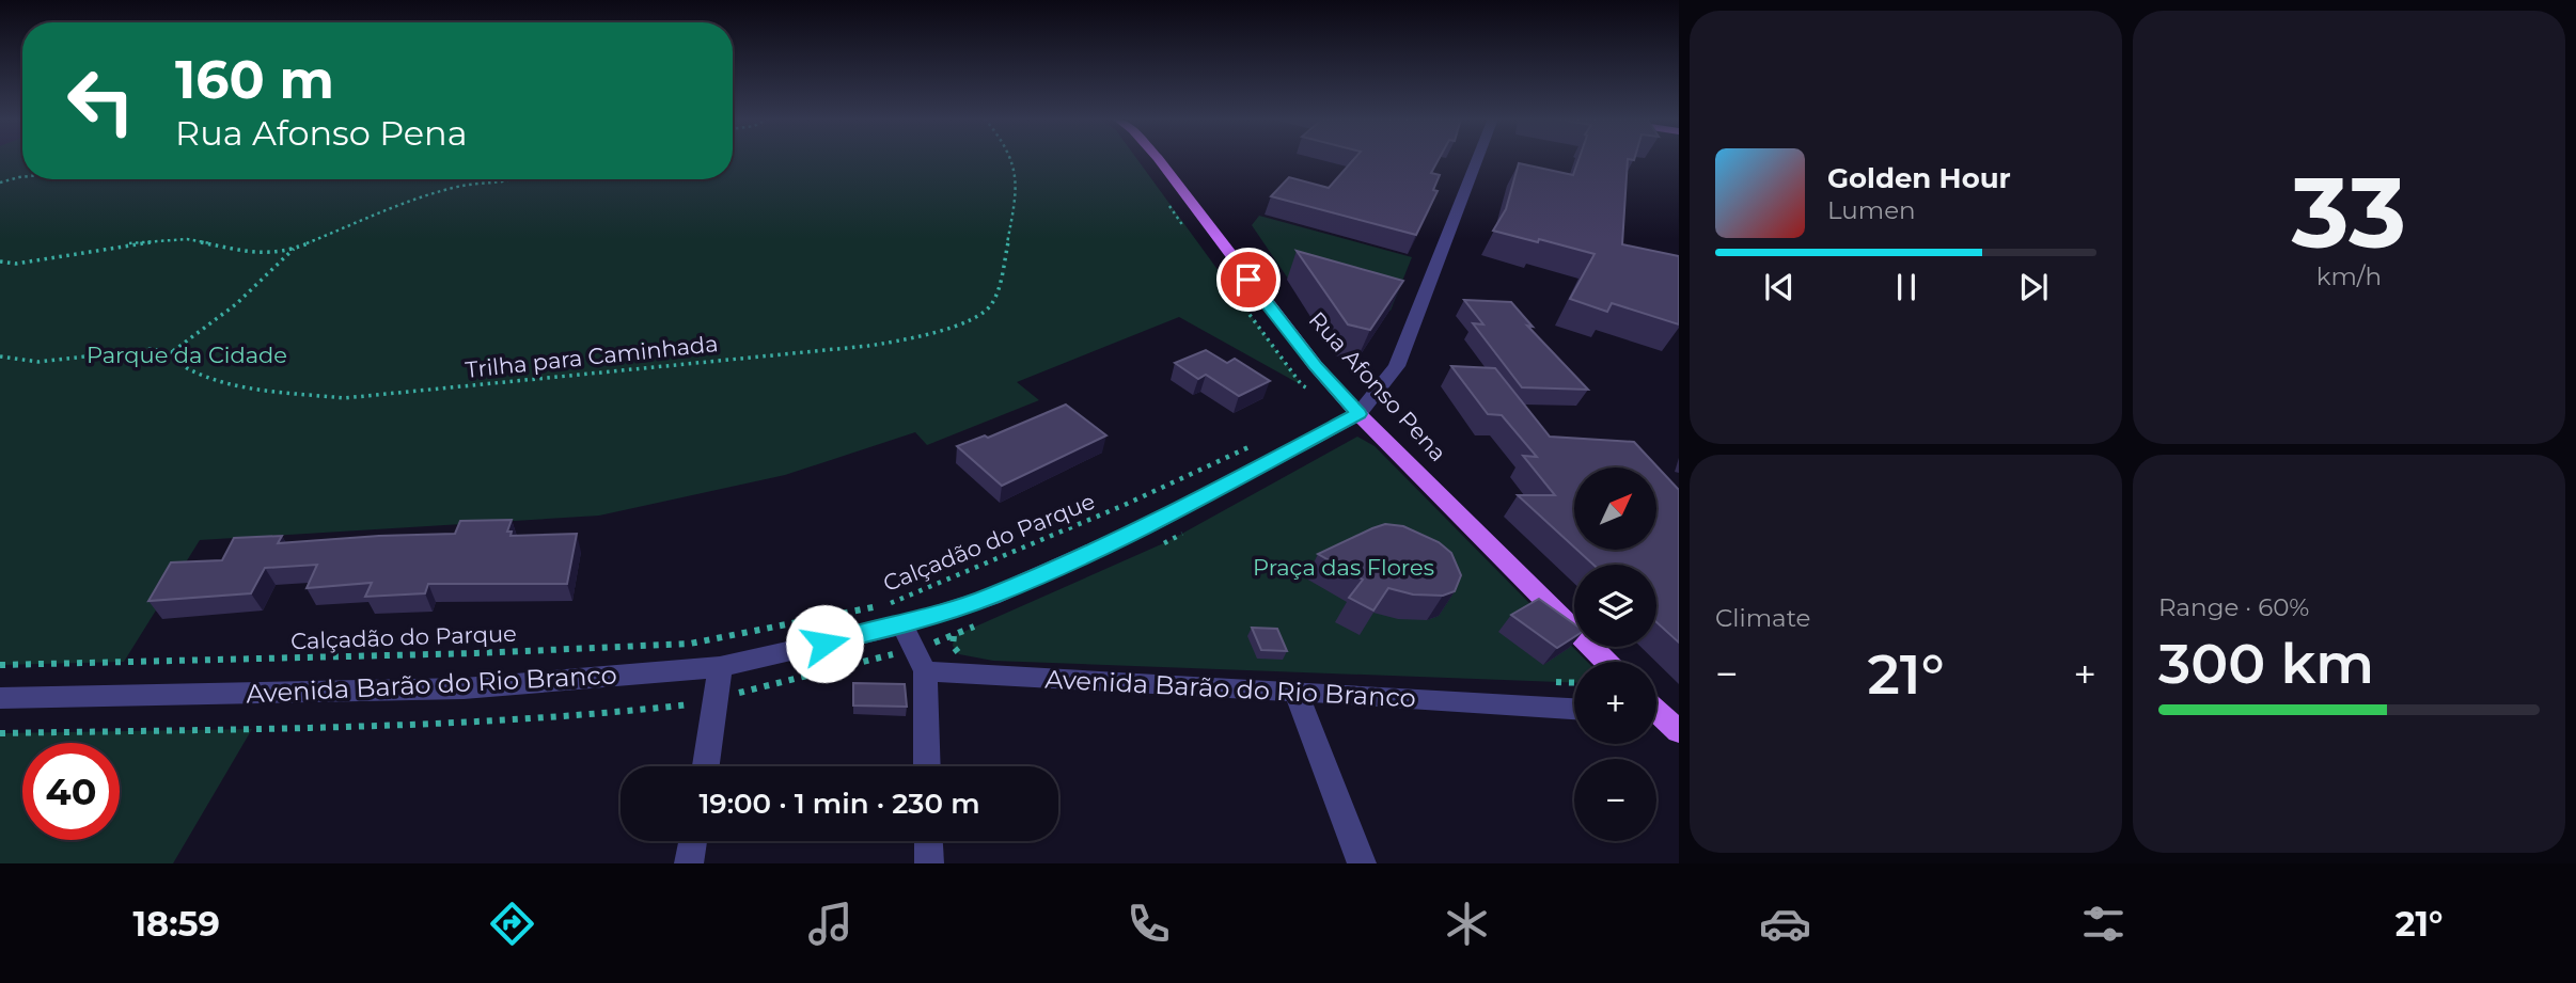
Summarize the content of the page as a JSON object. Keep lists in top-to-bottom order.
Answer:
{
  "streets": {
    "main road": ["Rua Afonso Pena"],
    "street": ["Avenida Barão do Rio Branco"],
    "path": ["Trilha para Caminhada", "Calçadão do Parque"]
  },
  "crossings": [
    ["Rua Afonso Pena", "Avenida Barão do Rio Branco"]
  ],
  "parks": ["Parque da Cidade", "Praça das Flores"],
  "north": "top right",
  "page": {
    "tile": [
      ["33", "km/h"],
      "Climate",
      ["Range · 60%", "300 km"]
    ],
    "turn": ["160 m", "Rua Afonso Pena"],
    "song": ["Golden Hour", "Lumen"],
    "map_buttons": ["+", "−"],
    "heat": ["−", "21°", "+"],
    "limit": "40",
    "trip": "19:00 · 1 min · 230 m",
    "tabs": ["18:59", "21°"]
  }
}
